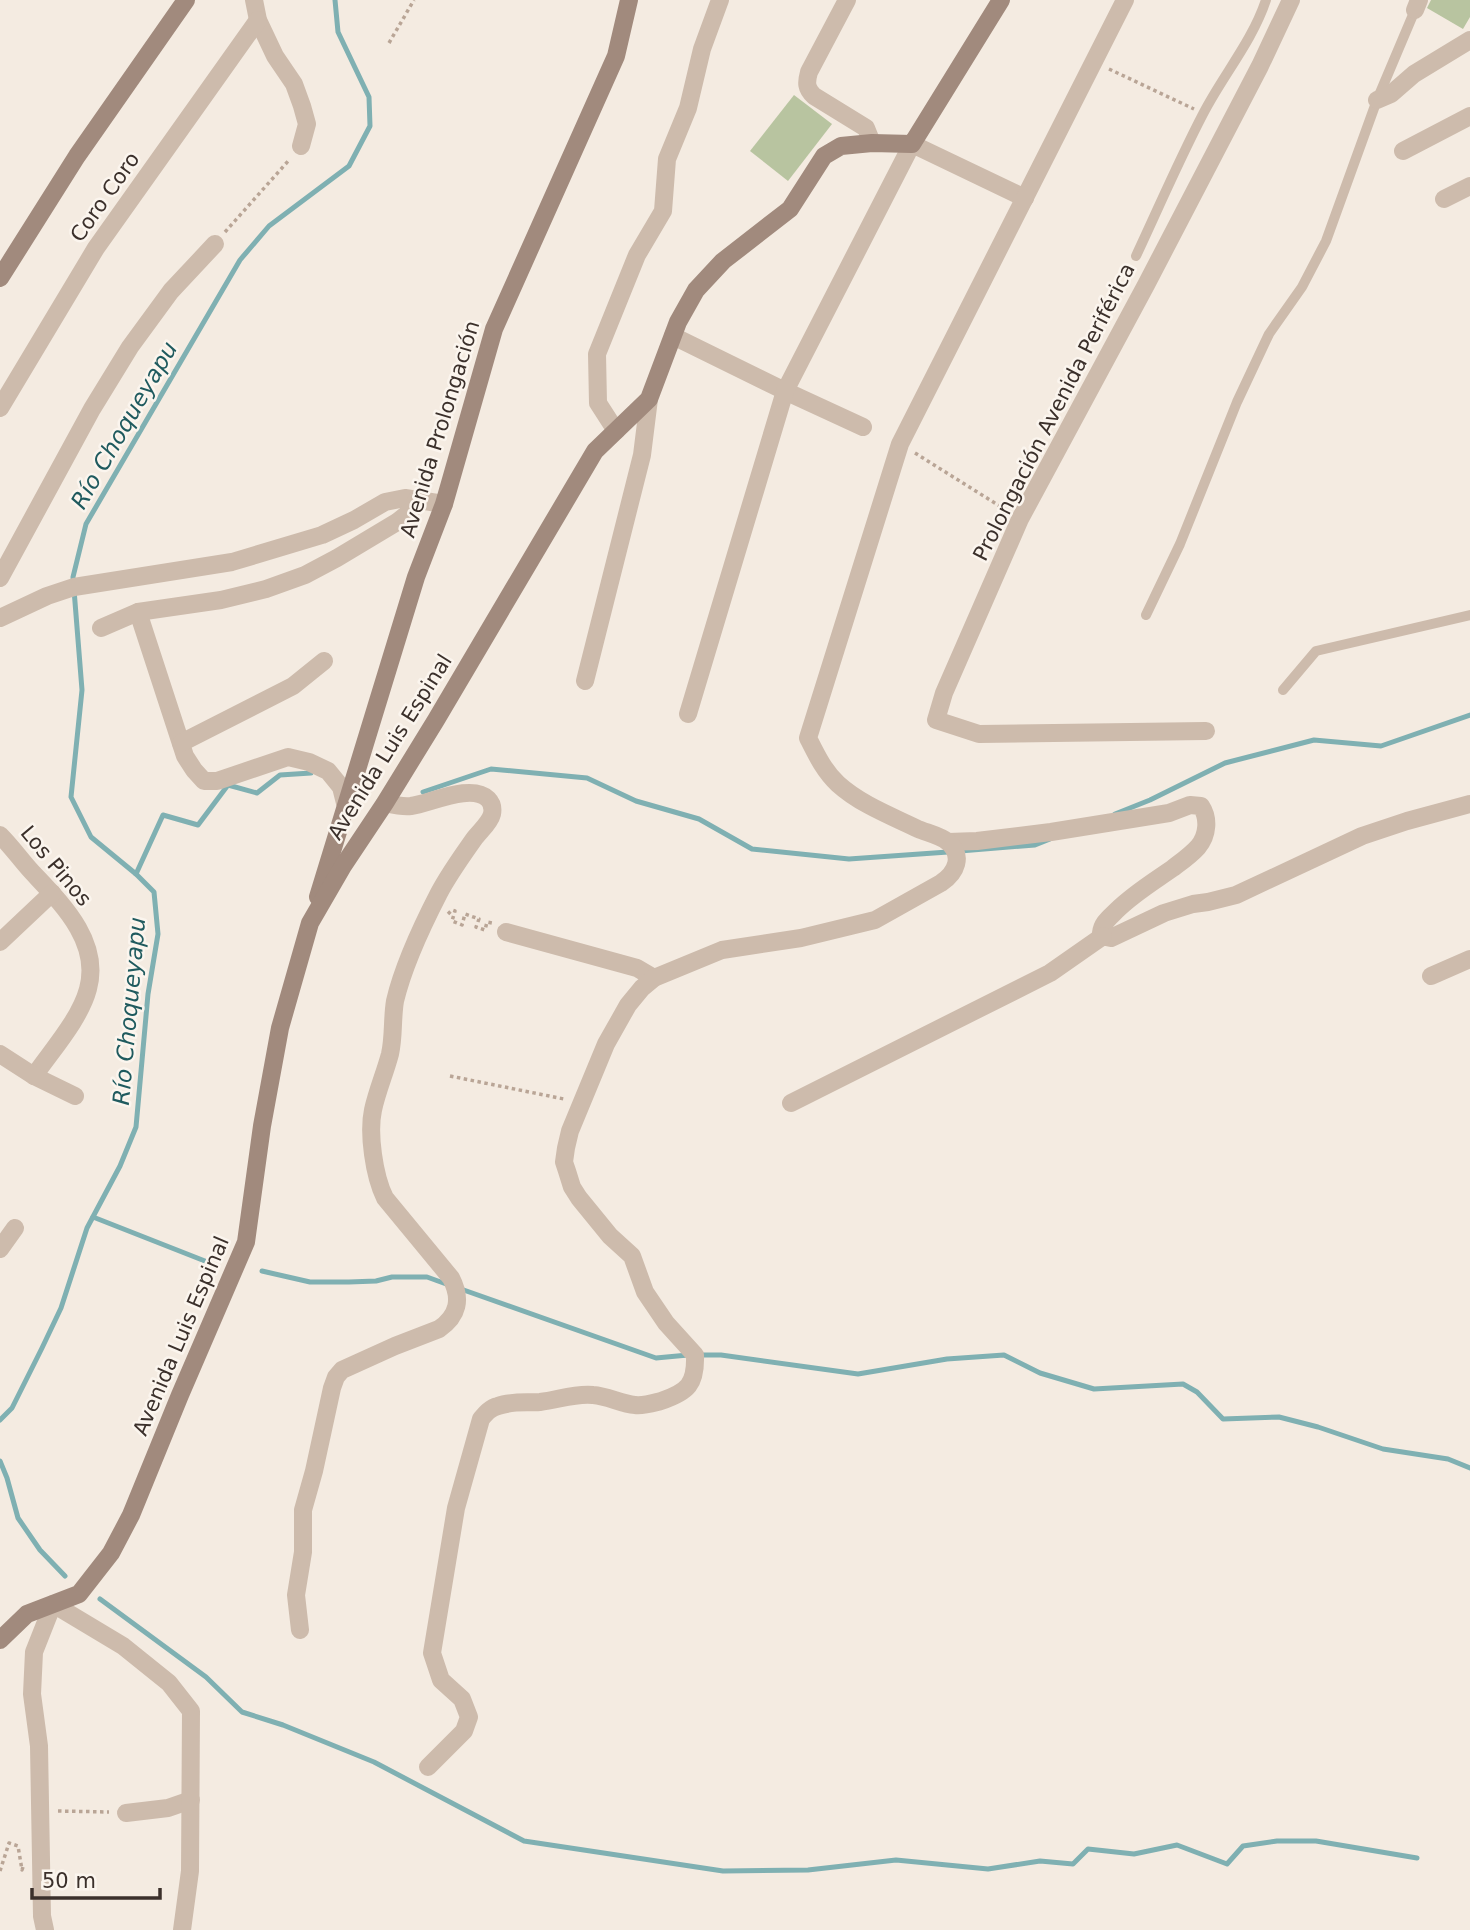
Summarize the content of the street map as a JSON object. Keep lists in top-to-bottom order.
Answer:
{
  "streets": {
    "street": [
      "Coro Coro",
      "Prolongación Avenida Periférica",
      "Avenida Prolongación",
      "Avenida Luis Espinal",
      "Los Pinos"
    ]
  },
  "crossings": [
    ["Avenida Prolongación", "Avenida Luis Espinal"]
  ],
  "water": ["Río Choqueyapu"],
  "scale_bar": "50 m"
}
